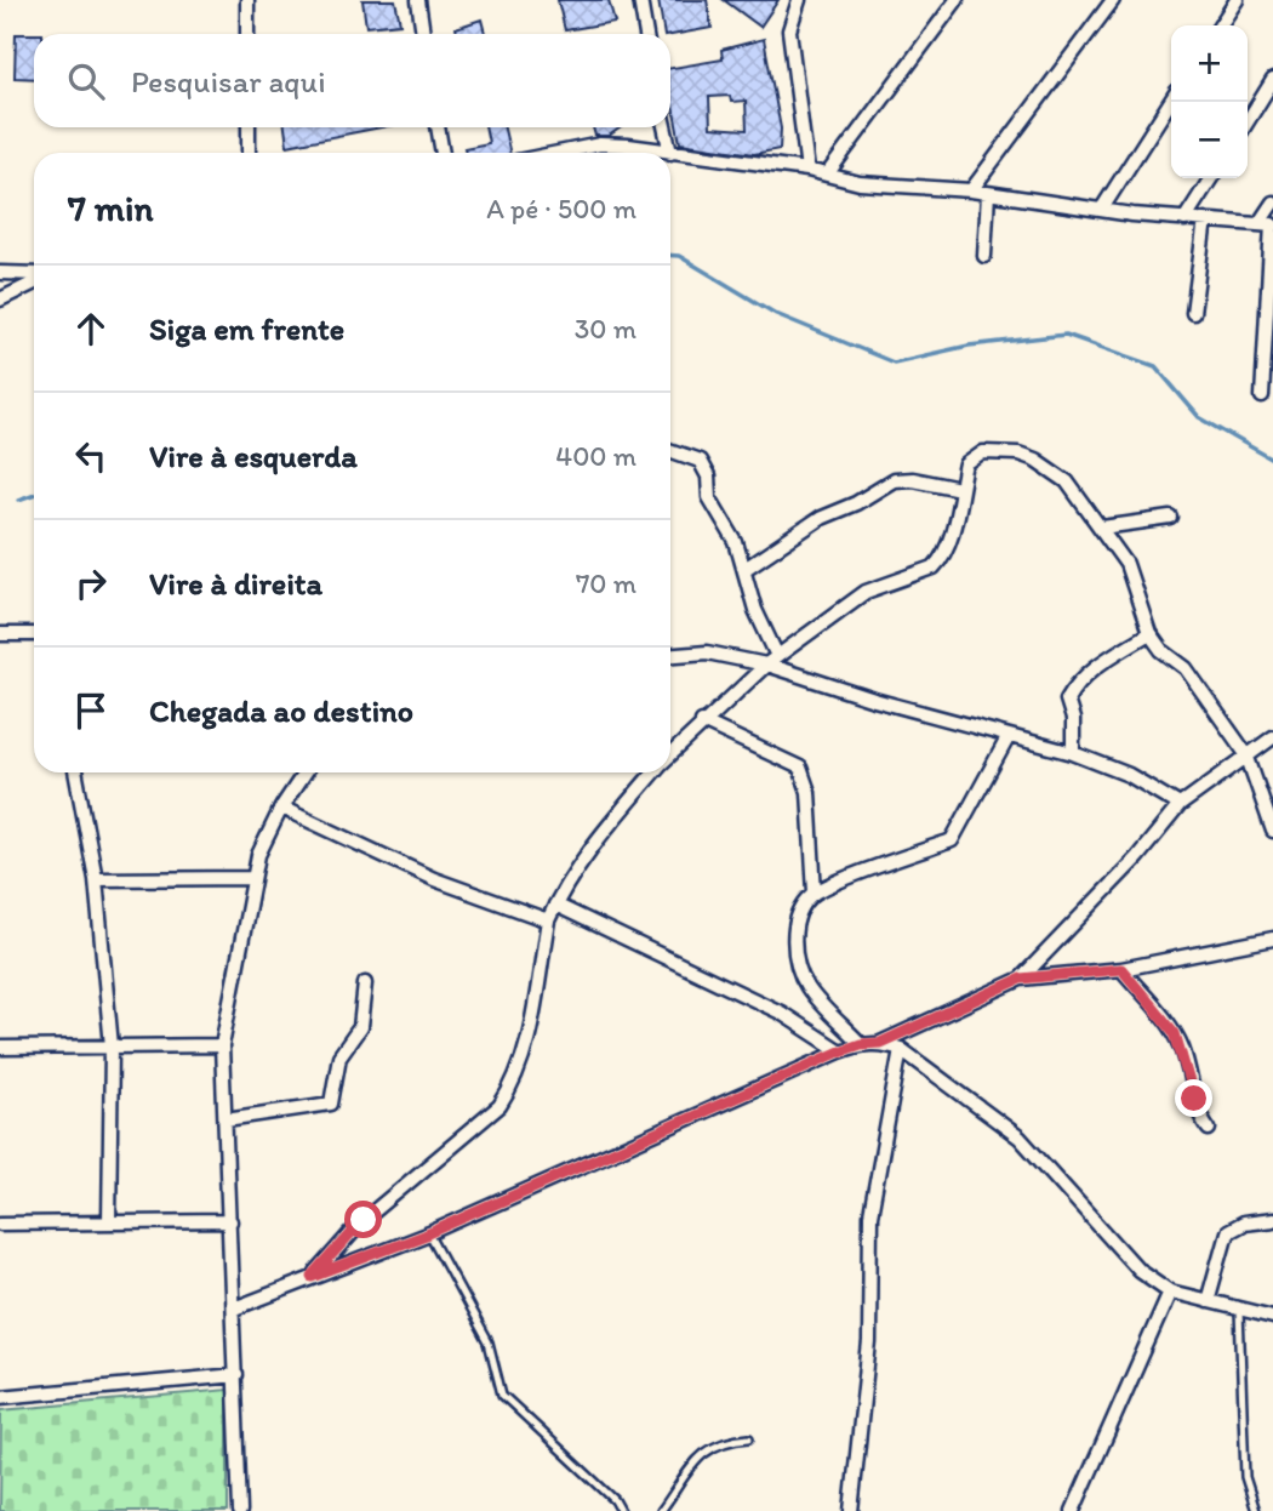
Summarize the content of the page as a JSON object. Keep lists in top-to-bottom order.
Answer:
{
  "page": {
    "map_buttons": ["+", "−"],
    "search": "Pesquisar aqui",
    "heading": ["7 min", "A pé · 500 m"],
    "list": [
      ["Siga em frente", "30 m"],
      ["Vire à esquerda", "400 m"],
      ["Vire à direita", "70 m"],
      "Chegada ao destino"
    ]
  }
}
